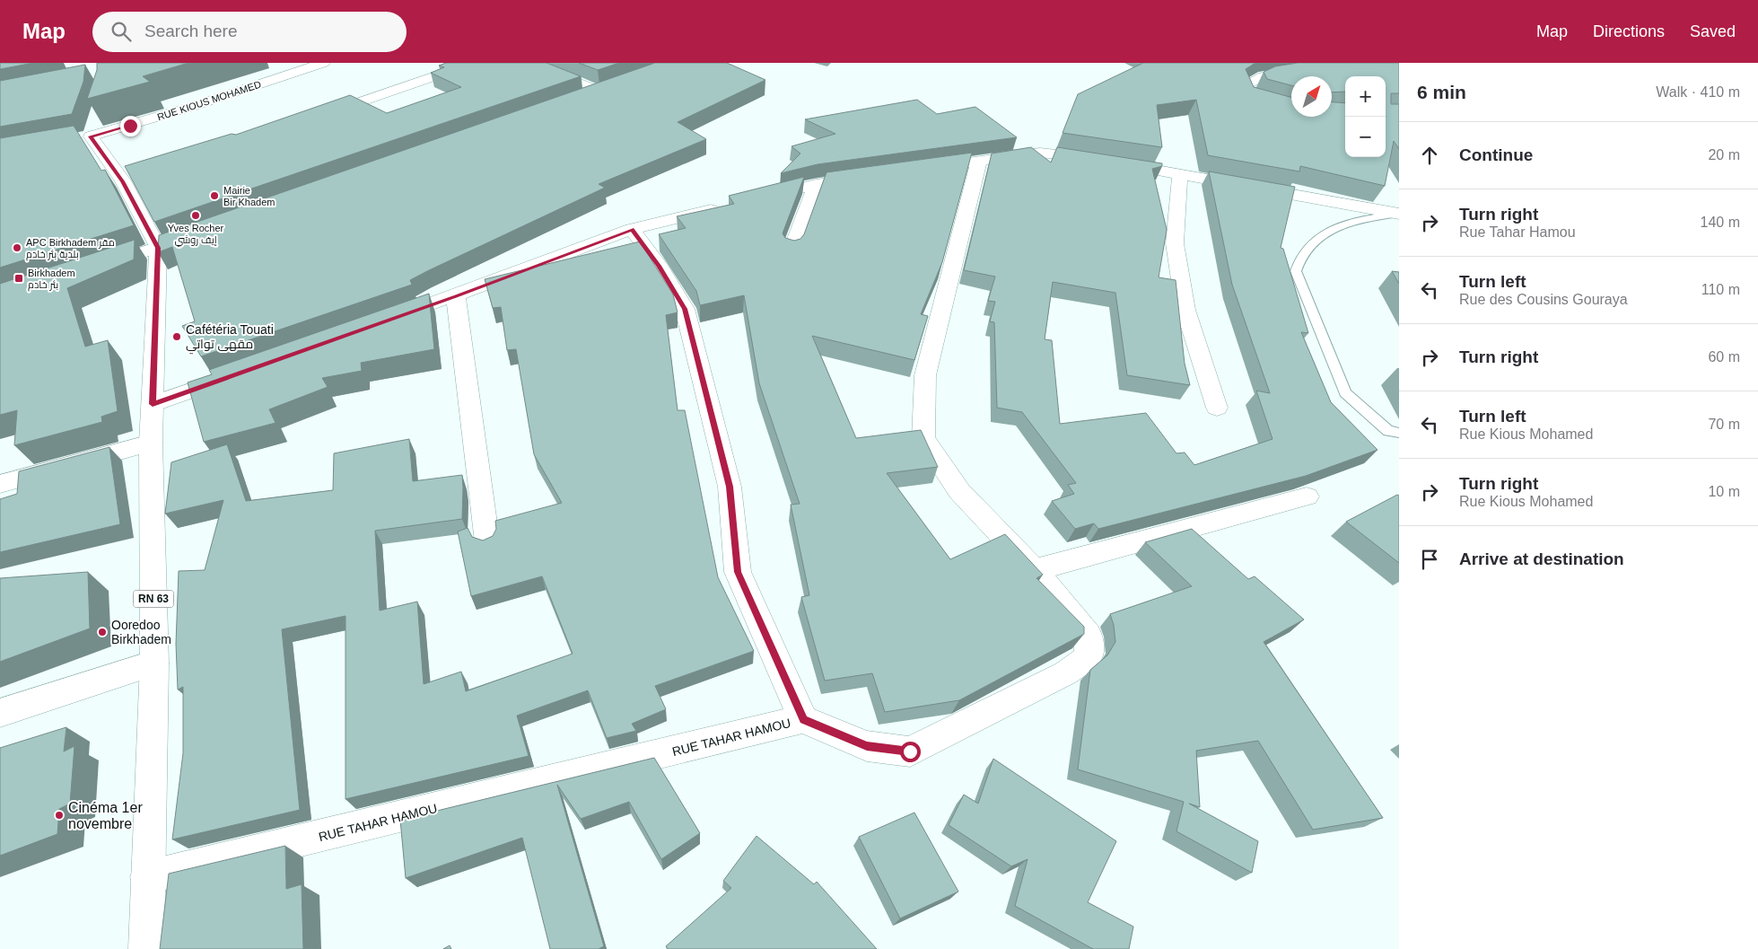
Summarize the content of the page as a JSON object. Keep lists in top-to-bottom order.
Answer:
{
  "streets": {
    "street": ["RUE KIOUS MOHAMED", "RN 63", "RUE TAHAR HAMOU"]
  },
  "crossings": [
    ["RN 63", "RUE TAHAR HAMOU"]
  ],
  "places": {
    "other": [
      "Mairie Bir Khadem",
      "Yves Rocher إيف روشي",
      "APC Birkhadem مقر بلدية بئر خادم",
      "Cafétéria Touati مقهى تواتي",
      "Ooredoo Birkhadem",
      "Cinéma 1er novembre"
    ],
    "transit": ["Birkhadem بئر خادم"]
  },
  "north": "top right",
  "page": {
    "header": "Map",
    "search": "Search here",
    "nav": ["Map", "Directions", "Saved"],
    "heading": ["6 min", "Walk · 410 m"],
    "map_buttons": ["+", "−"],
    "list": [
      ["Continue", "20 m"],
      ["Turn right", "Rue Tahar Hamou", "140 m"],
      ["Turn left", "Rue des Cousins Gouraya", "110 m"],
      ["Turn right", "60 m"],
      ["Turn left", "Rue Kious Mohamed", "70 m"],
      ["Turn right", "Rue Kious Mohamed", "10 m"],
      "Arrive at destination"
    ]
  }
}
